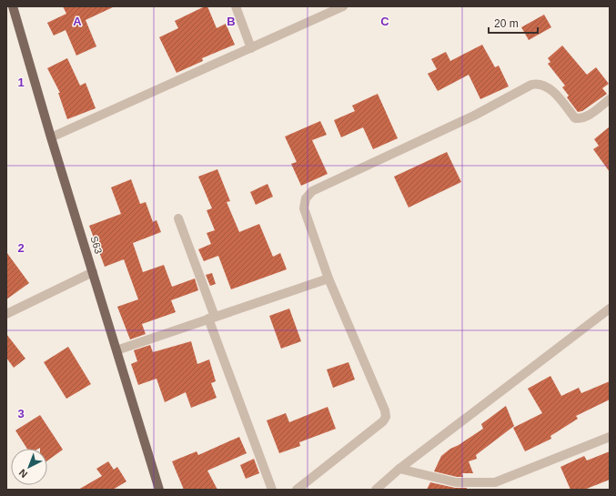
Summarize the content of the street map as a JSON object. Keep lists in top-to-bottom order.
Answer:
{
  "streets": {
    "main road": ["S63"]
  },
  "scale_bar": "20 m",
  "north": "bottom left",
  "grid": {
    "columns": ["A", "B", "C"],
    "rows": ["1", "2", "3"]
  }
}
